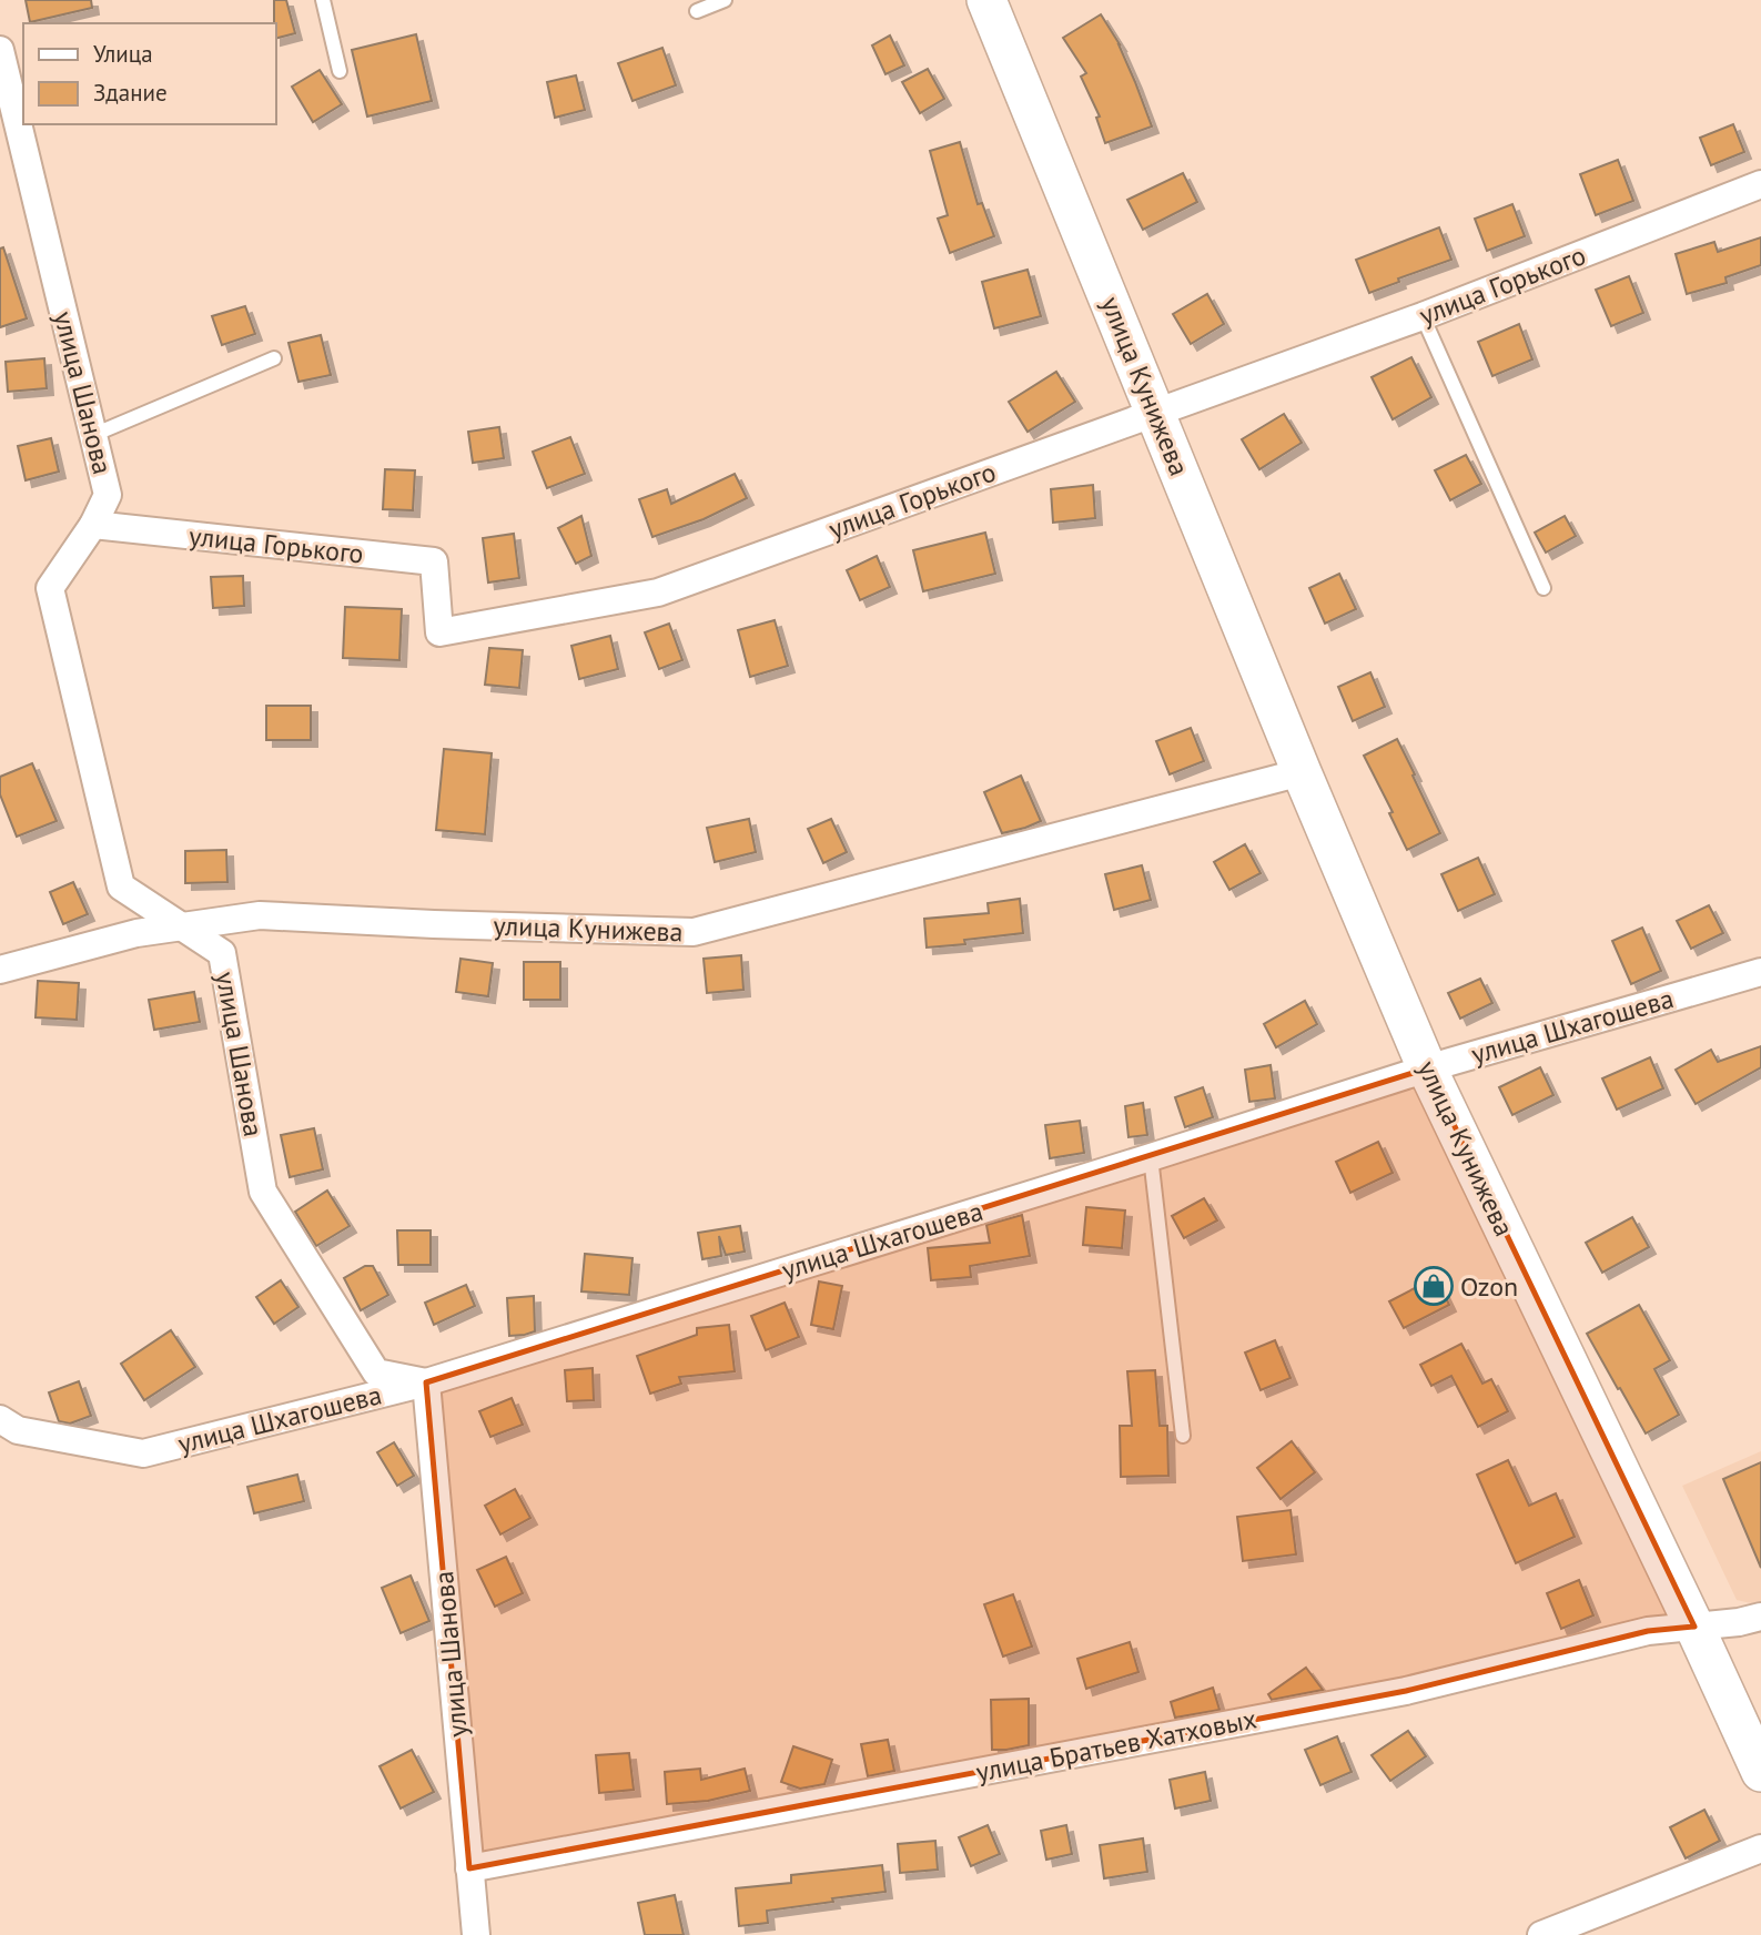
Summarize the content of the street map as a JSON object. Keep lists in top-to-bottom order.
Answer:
{
  "streets": {
    "street": [
      "улица Горького",
      "улица Кунижева",
      "улица Шанова",
      "улица Шхагошева",
      "улица Братьев Хатховых"
    ]
  },
  "crossings": [
    ["улица Горького", "улица Кунижева"],
    ["улица Горького", "улица Шанова"],
    ["улица Кунижева", "улица Шанова"],
    ["улица Кунижева", "улица Шхагошева"],
    ["улица Кунижева", "улица Братьев Хатховых"],
    ["улица Шанова", "улица Шхагошева"],
    ["улица Шанова", "улица Братьев Хатховых"]
  ],
  "places": {
    "shop": ["Ozon"]
  },
  "legend": ["Улица", "Здание"]
}
